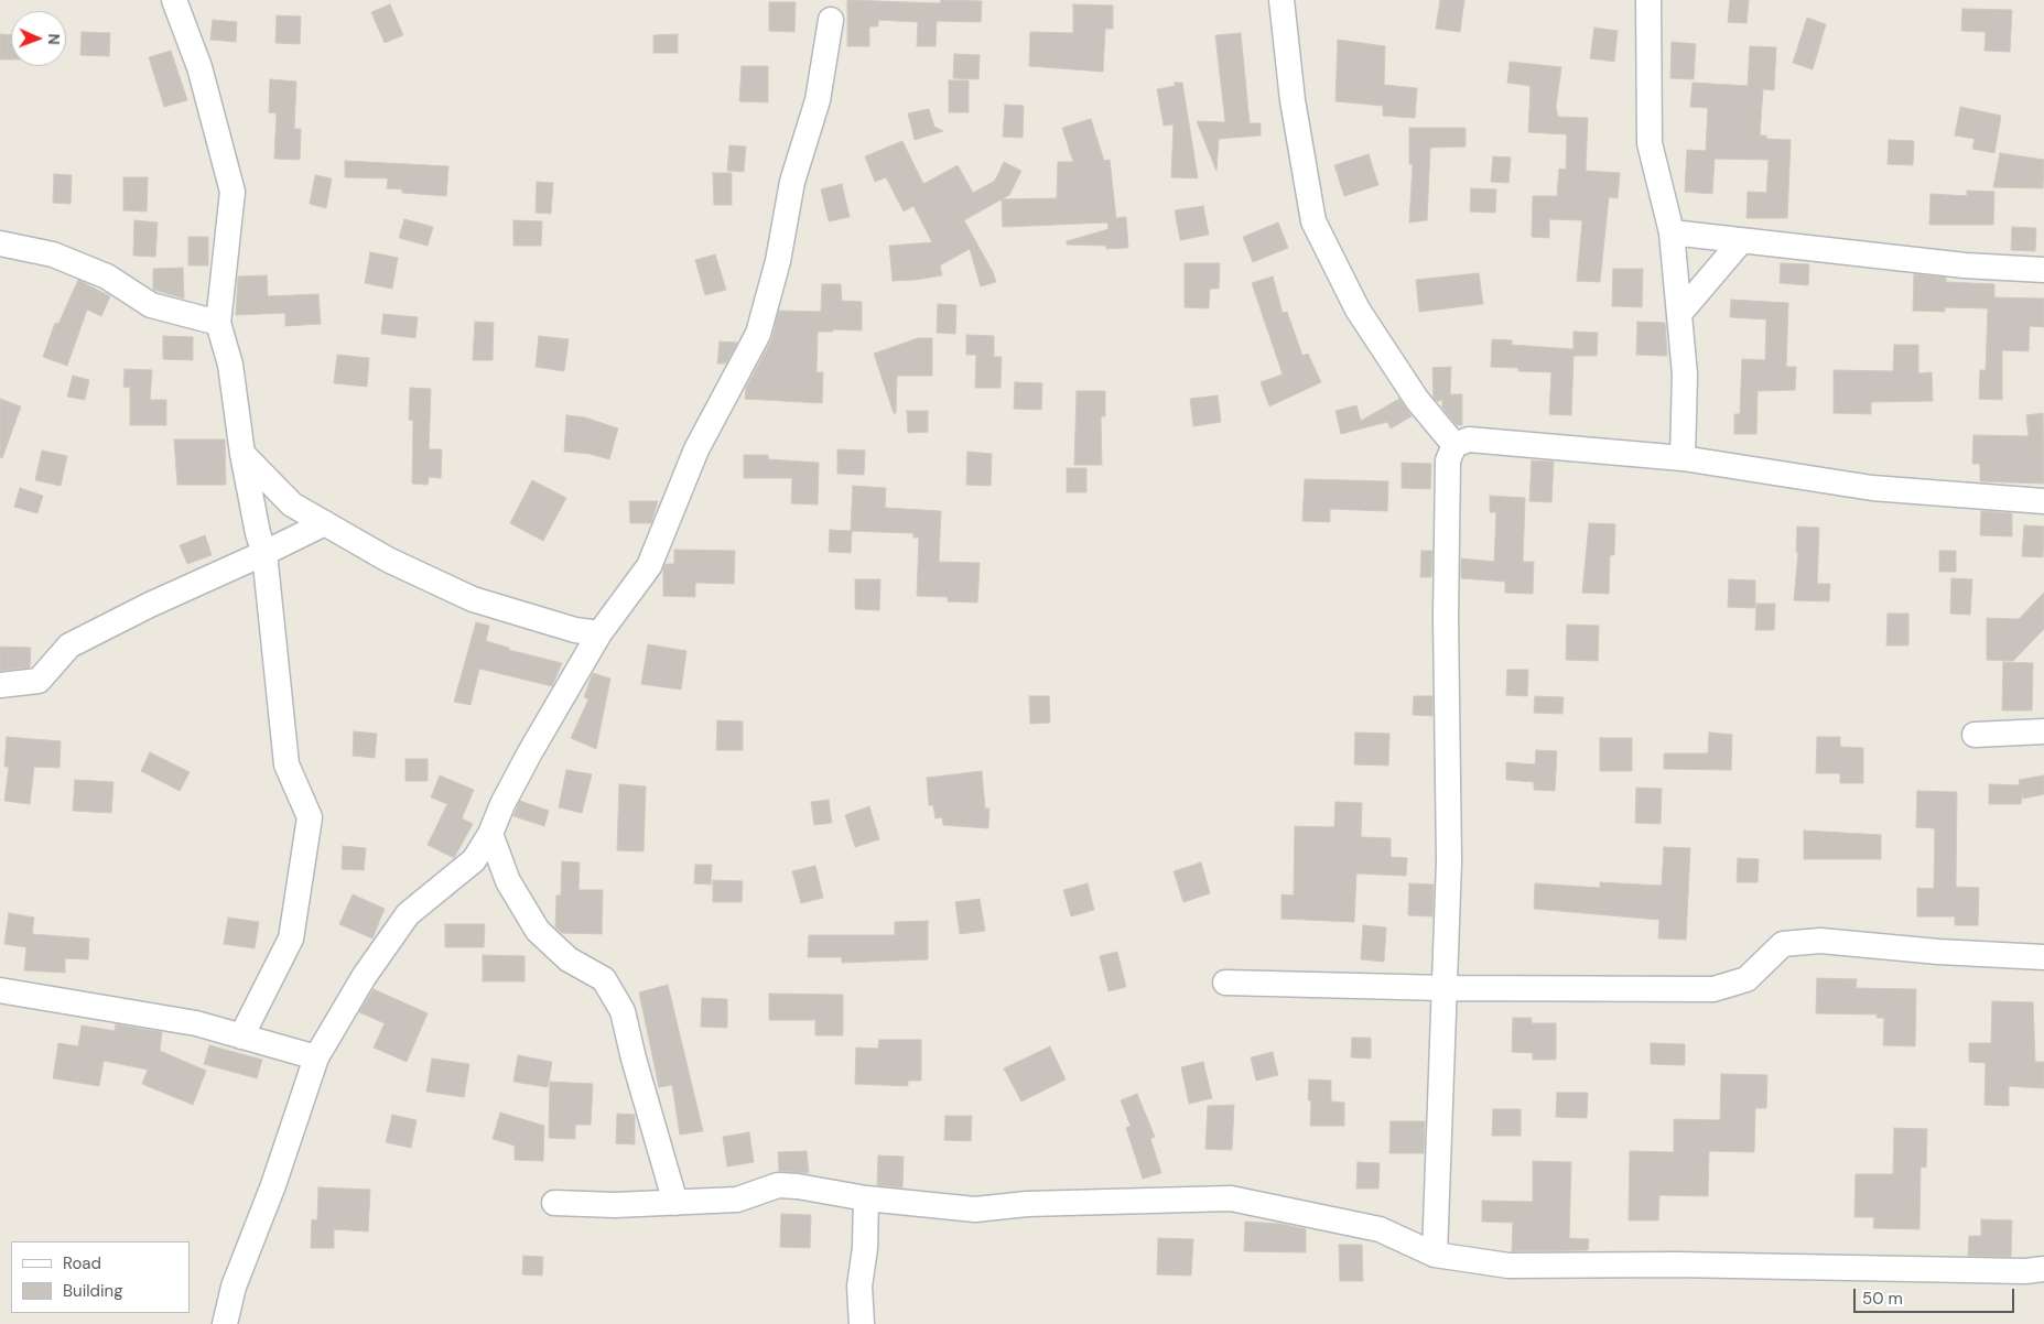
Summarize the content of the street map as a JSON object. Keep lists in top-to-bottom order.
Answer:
{
  "legend": ["Road", "Building"],
  "scale_bar": "50 m",
  "north": "right"
}
